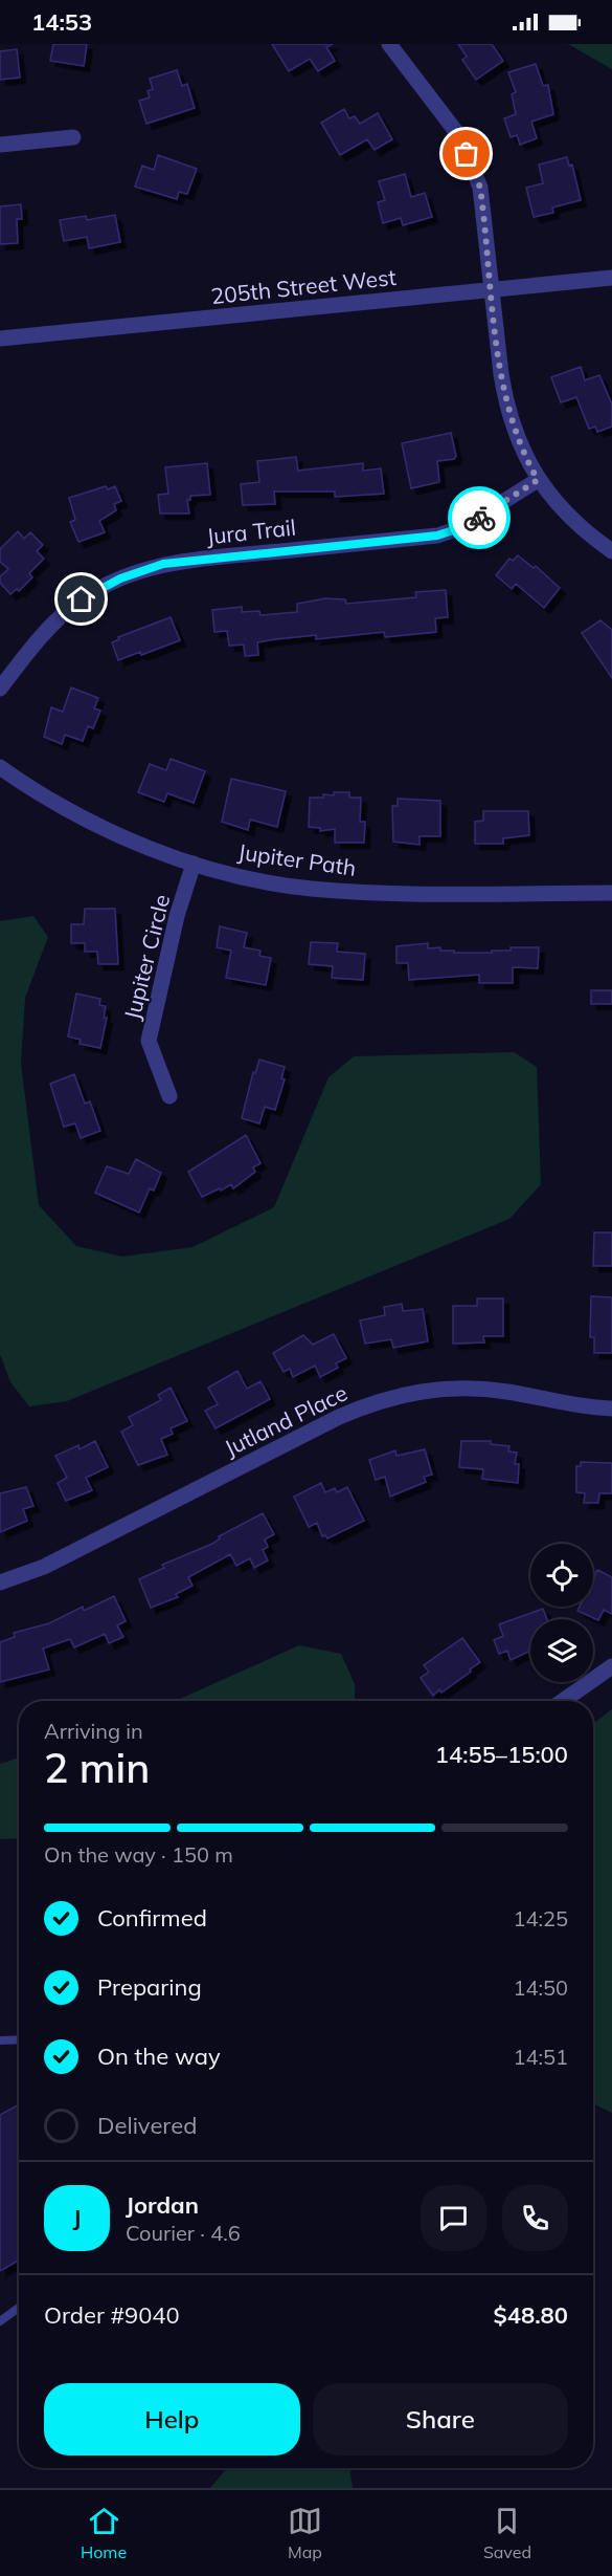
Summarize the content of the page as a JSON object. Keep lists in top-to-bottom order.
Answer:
{
  "streets": {
    "street": [
      "205th Street West",
      "Jura Trail",
      "Jupiter Path",
      "Jupiter Circle",
      "Jutland Place"
    ]
  },
  "crossings": [
    ["Jupiter Path", "Jupiter Circle"]
  ],
  "page": {
    "status": "14:53",
    "heading": ["2 min", "Arriving in", "14:55–15:00"],
    "panel": [
      "Jordan",
      "Courier · 4.6",
      "Order #9040",
      "$48.80"
    ],
    "bar": "On the way · 150 m",
    "list": [
      ["Confirmed", "14:25"],
      ["Preparing", "14:50"],
      ["On the way", "14:51"],
      "Delivered"
    ],
    "round": "J",
    "buttons": ["Help", "Share"],
    "tabs": ["Home", "Map", "Saved"]
  }
}
